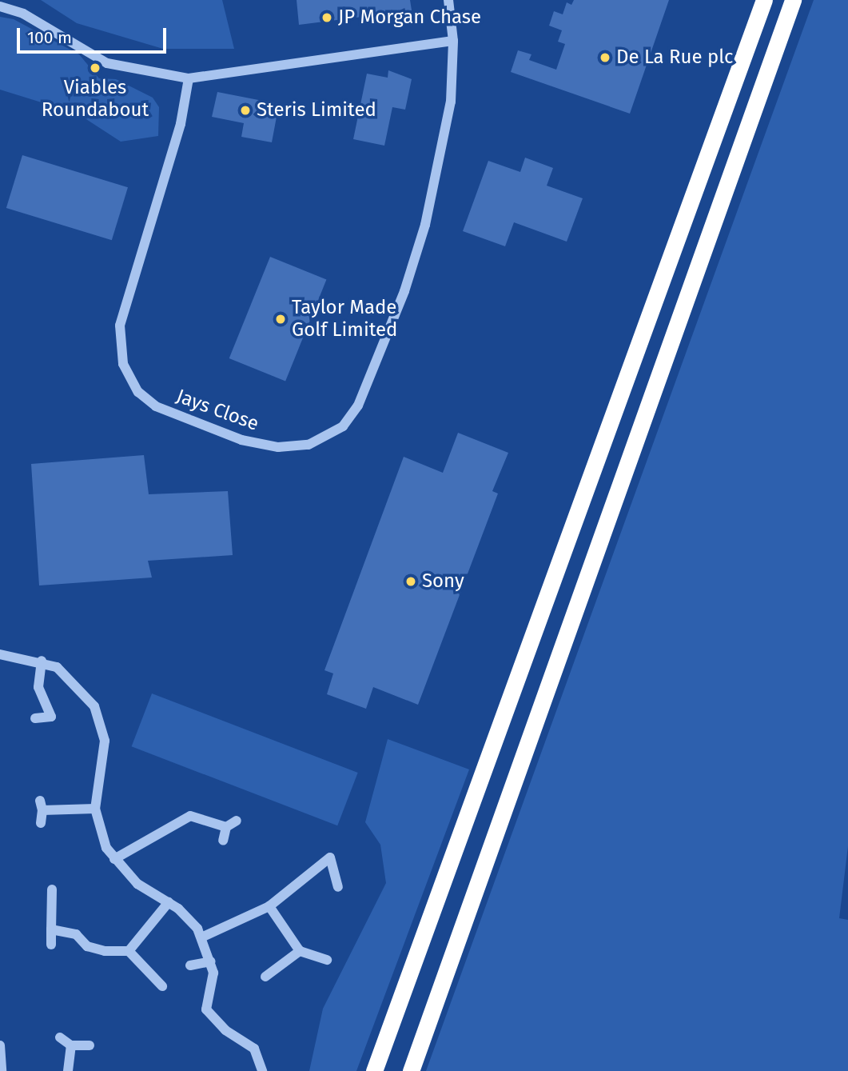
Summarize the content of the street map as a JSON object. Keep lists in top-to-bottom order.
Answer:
{
  "streets": {
    "street": ["Jays Close"]
  },
  "places": [
    "JP Morgan Chase",
    "De La Rue plc",
    "Viables Roundabout",
    "Steris Limited",
    "Taylor Made Golf Limited",
    "Sony"
  ],
  "scale_bar": "100 m"
}
